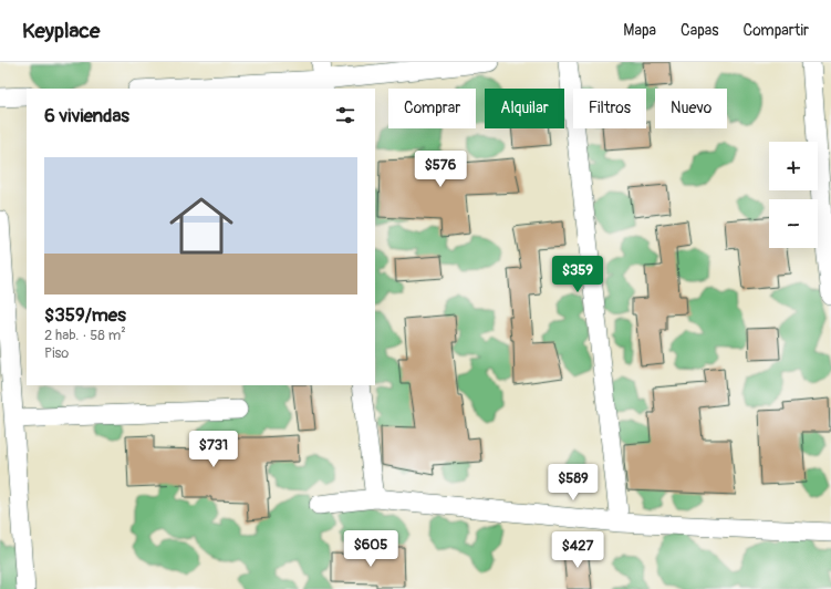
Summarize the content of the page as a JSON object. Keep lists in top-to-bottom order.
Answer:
{
  "page": {
    "header": "Keyplace",
    "nav": ["Mapa", "Capas", "Compartir"],
    "chip": [
      "Comprar",
      "Alquilar",
      "Filtros",
      "Nuevo"
    ],
    "heading": "6 viviendas",
    "map_buttons": ["+", "−"],
    "list": [
      {
        "name": "$359/mes",
        "note": "2 hab. · 58 m² · Piso"
      }
    ],
    "price": [
      "$576",
      "$359",
      "$731",
      "$589",
      "$605",
      "$427"
    ]
  }
}
